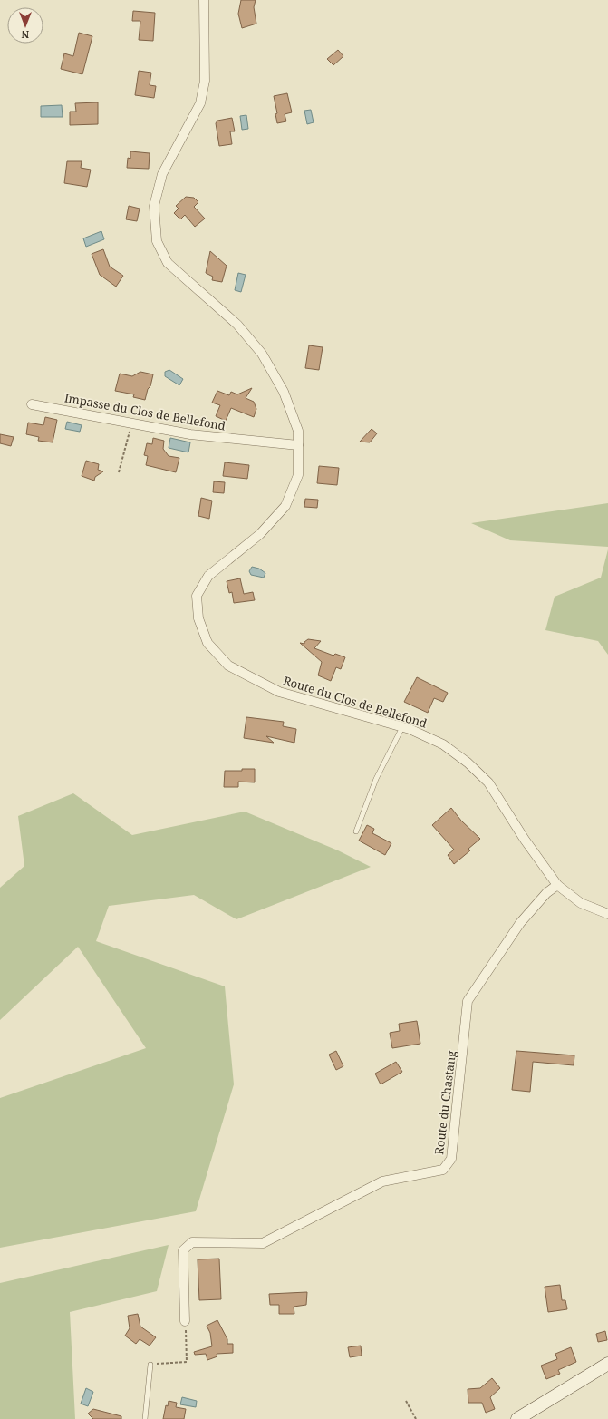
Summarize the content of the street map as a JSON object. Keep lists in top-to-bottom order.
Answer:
{
  "streets": {
    "street": ["Impasse du Clos de Bellefond", "Route du Clos de Bellefond", "Route du Chastang"]
  },
  "crossings": [
    ["Impasse du Clos de Bellefond", "Route du Clos de Bellefond"],
    ["Route du Clos de Bellefond", "Route du Chastang"]
  ],
  "north": "bottom"
}
